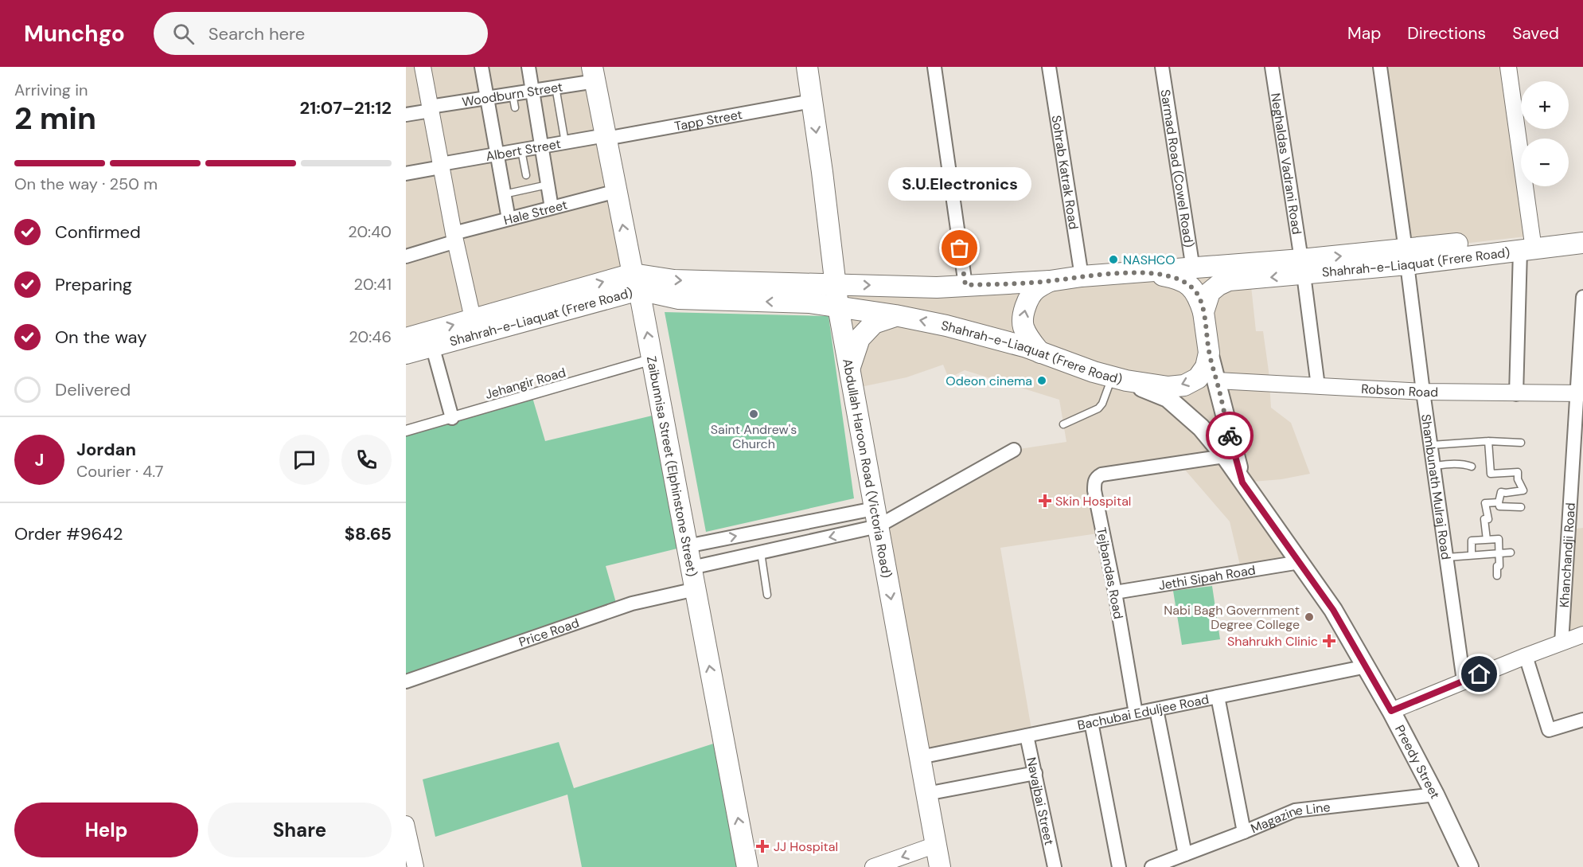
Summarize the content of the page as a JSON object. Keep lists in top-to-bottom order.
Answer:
{
  "streets": {
    "main road": [
      "Shahrah-e-Liaquat (Frere Road)",
      "Zaibunnisa Street (Elphinstone Street)",
      "Abdullah Haroon Road (Victoria Road)",
      "Preedy Street"
    ],
    "street": [
      "Woodburn Street",
      "Tapp Street",
      "Albert Street",
      "Neghaldas Vadrani Road",
      "Sarmad Road (Cowel Road)",
      "Sohrab Katrak Road",
      "Hale Street",
      "Jehangir Road",
      "Robson Road",
      "Shambunath Mulraj Road",
      "Khanchandji Road",
      "Tejbandas Road",
      "Jethi Sipah Road",
      "Price Road",
      "Bachubai Eduljee Road",
      "Navajbai Street",
      "Magazine Line"
    ]
  },
  "crossings": [
    ["Woodburn Street", "Zaibunnisa Street (Elphinstone Street)"],
    ["Tapp Street", "Albert Street"],
    ["Tapp Street", "Zaibunnisa Street (Elphinstone Street)"],
    ["Tapp Street", "Abdullah Haroon Road (Victoria Road)"],
    ["Albert Street", "Zaibunnisa Street (Elphinstone Street)"],
    ["Neghaldas Vadrani Road", "Shahrah-e-Liaquat (Frere Road)"],
    ["Neghaldas Vadrani Road", "Robson Road"],
    ["Sarmad Road (Cowel Road)", "Shahrah-e-Liaquat (Frere Road)"],
    ["Sohrab Katrak Road", "Shahrah-e-Liaquat (Frere Road)"],
    ["Hale Street", "Zaibunnisa Street (Elphinstone Street)"],
    ["Shahrah-e-Liaquat (Frere Road)", "Zaibunnisa Street (Elphinstone Street)"],
    ["Shahrah-e-Liaquat (Frere Road)", "Abdullah Haroon Road (Victoria Road)"],
    ["Shahrah-e-Liaquat (Frere Road)", "Shambunath Mulraj Road"],
    ["Shahrah-e-Liaquat (Frere Road)", "Preedy Street"],
    ["Jehangir Road", "Zaibunnisa Street (Elphinstone Street)"],
    ["Robson Road", "Shambunath Mulraj Road"],
    ["Robson Road", "Khanchandji Road"],
    ["Zaibunnisa Street (Elphinstone Street)", "Price Road"],
    ["Abdullah Haroon Road (Victoria Road)", "Bachubai Eduljee Road"],
    ["Tejbandas Road", "Jethi Sipah Road"],
    ["Tejbandas Road", "Bachubai Eduljee Road"],
    ["Tejbandas Road", "Preedy Street"],
    ["Jethi Sipah Road", "Preedy Street"],
    ["Bachubai Eduljee Road", "Preedy Street"],
    ["Bachubai Eduljee Road", "Navajbai Street"],
    ["Preedy Street", "Magazine Line"]
  ],
  "one_way": ["Zaibunnisa Street (Elphinstone Street)", "Abdullah Haroon Road (Victoria Road)"],
  "places": {
    "other": [
      "S.U.Electronics",
      "NASHCO",
      "Odeon cinema",
      "Saint Andrew's Church",
      "Nabi Bagh Government Degree College"
    ],
    "health": ["Skin Hospital", "Shahrukh Clinic", "JJ Hospital"]
  },
  "page": {
    "header": "Munchgo",
    "search": "Search here",
    "nav": ["Map", "Directions", "Saved"],
    "heading": ["2 min", "Arriving in", "21:07–21:12"],
    "panel": [
      "Jordan",
      "Courier · 4.7",
      "Order #9642",
      "$8.65"
    ],
    "map_buttons": ["+", "−"],
    "bar": "On the way · 250 m",
    "bubble": "S.U.Electronics",
    "list": [
      ["Confirmed", "20:40"],
      ["Preparing", "20:41"],
      ["On the way", "20:46"],
      "Delivered"
    ],
    "round": "J",
    "buttons": ["Help", "Share"]
  }
}
